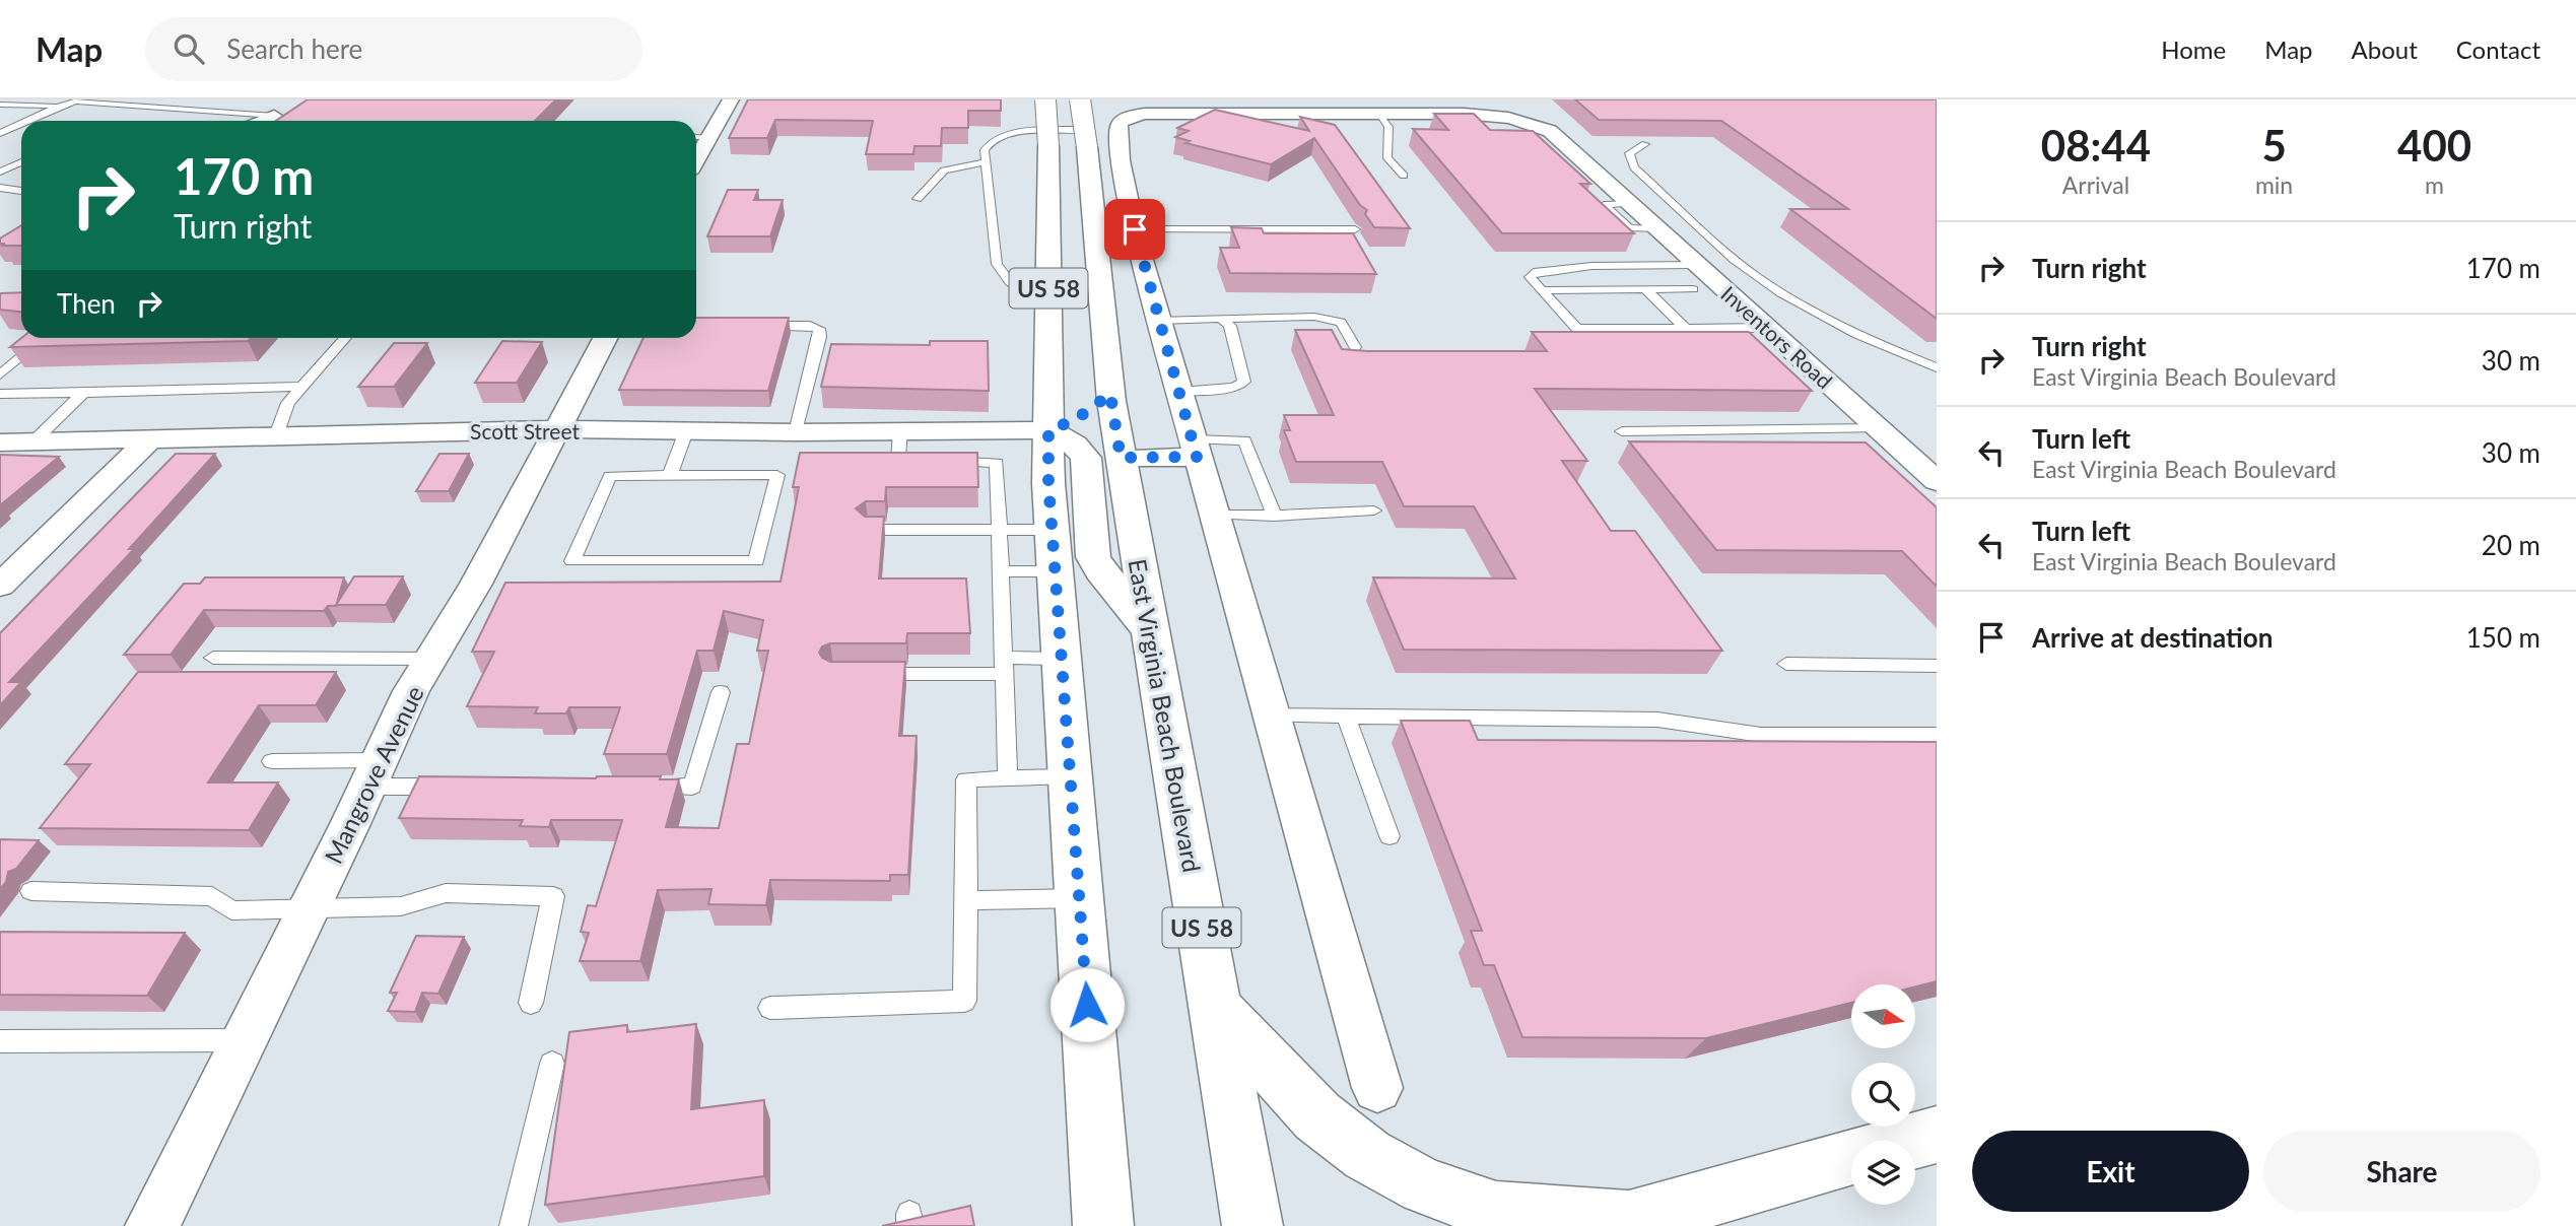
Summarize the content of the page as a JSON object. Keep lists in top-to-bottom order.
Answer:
{
  "streets": {
    "main road": ["US 58", "East Virginia Beach Boulevard"],
    "street": ["Inventors Road", "Scott Street", "Mangrove Avenue"]
  },
  "crossings": [
    ["US 58", "Scott Street"],
    ["Inventors Road", "East Virginia Beach Boulevard"],
    ["Scott Street", "Mangrove Avenue"]
  ],
  "north": "right",
  "page": {
    "header": "Map",
    "search": "Search here",
    "nav": [
      "Home",
      "Map",
      "About",
      "Contact"
    ],
    "eta": [
      "08:44",
      "Arrival",
      "5",
      "min",
      "400",
      "m"
    ],
    "turn": ["170 m", "Turn right"],
    "list": [
      {
        "name": "Turn right",
        "value": "170 m"
      },
      {
        "name": "Turn right",
        "note": "East Virginia Beach Boulevard",
        "value": "30 m"
      },
      {
        "name": "Turn left",
        "note": "East Virginia Beach Boulevard",
        "value": "30 m"
      },
      {
        "name": "Turn left",
        "note": "East Virginia Beach Boulevard",
        "value": "20 m"
      },
      {
        "name": "Arrive at destination",
        "value": "150 m"
      }
    ],
    "then": "Then",
    "buttons": ["Exit", "Share"]
  }
}
